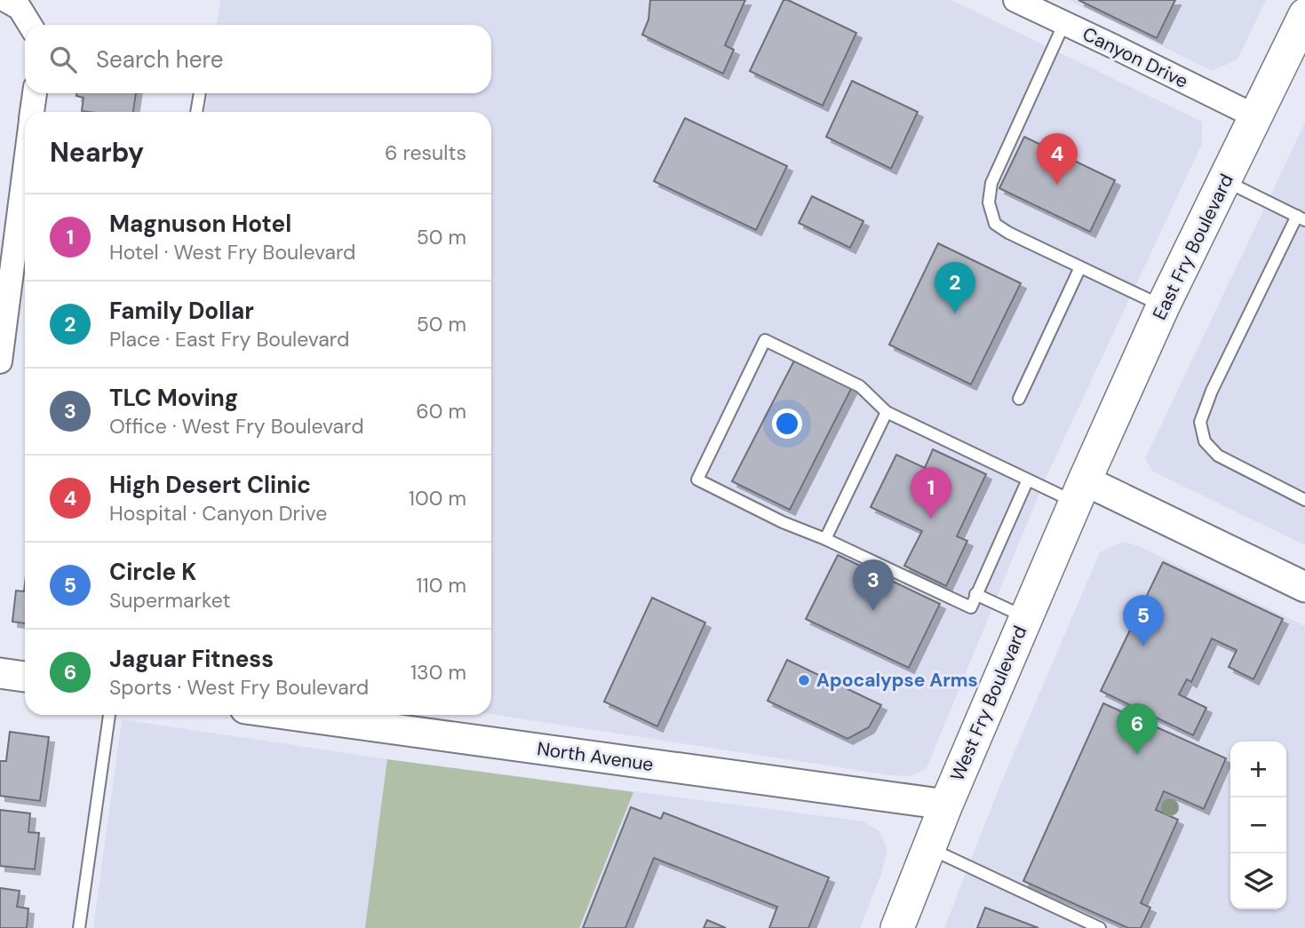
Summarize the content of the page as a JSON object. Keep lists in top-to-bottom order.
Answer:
{
  "streets": {
    "main road": ["East Fry Boulevard", "West Fry Boulevard"],
    "street": ["Canyon Drive", "North Avenue"]
  },
  "crossings": [
    ["Canyon Drive", "East Fry Boulevard"],
    ["East Fry Boulevard", "West Fry Boulevard"],
    ["West Fry Boulevard", "North Avenue"]
  ],
  "places": ["Apocalypse Arms"],
  "page": {
    "search": "Search here",
    "heading": ["Nearby", "6 results"],
    "pins": [
      "4",
      "2",
      "1",
      "3",
      "5",
      "6"
    ],
    "list": [
      {
        "mark": "1",
        "name": "Magnuson Hotel",
        "note": "Hotel · West Fry Boulevard",
        "value": "50 m"
      },
      {
        "mark": "2",
        "name": "Family Dollar",
        "note": "Place · East Fry Boulevard",
        "value": "50 m"
      },
      {
        "mark": "3",
        "name": "TLC Moving",
        "note": "Office · West Fry Boulevard",
        "value": "60 m"
      },
      {
        "mark": "4",
        "name": "High Desert Clinic",
        "note": "Hospital · Canyon Drive",
        "value": "100 m"
      },
      {
        "mark": "5",
        "name": "Circle K",
        "note": "Supermarket",
        "value": "110 m"
      },
      {
        "mark": "6",
        "name": "Jaguar Fitness",
        "note": "Sports · West Fry Boulevard",
        "value": "130 m"
      }
    ],
    "map_buttons": ["+", "−"]
  }
}
